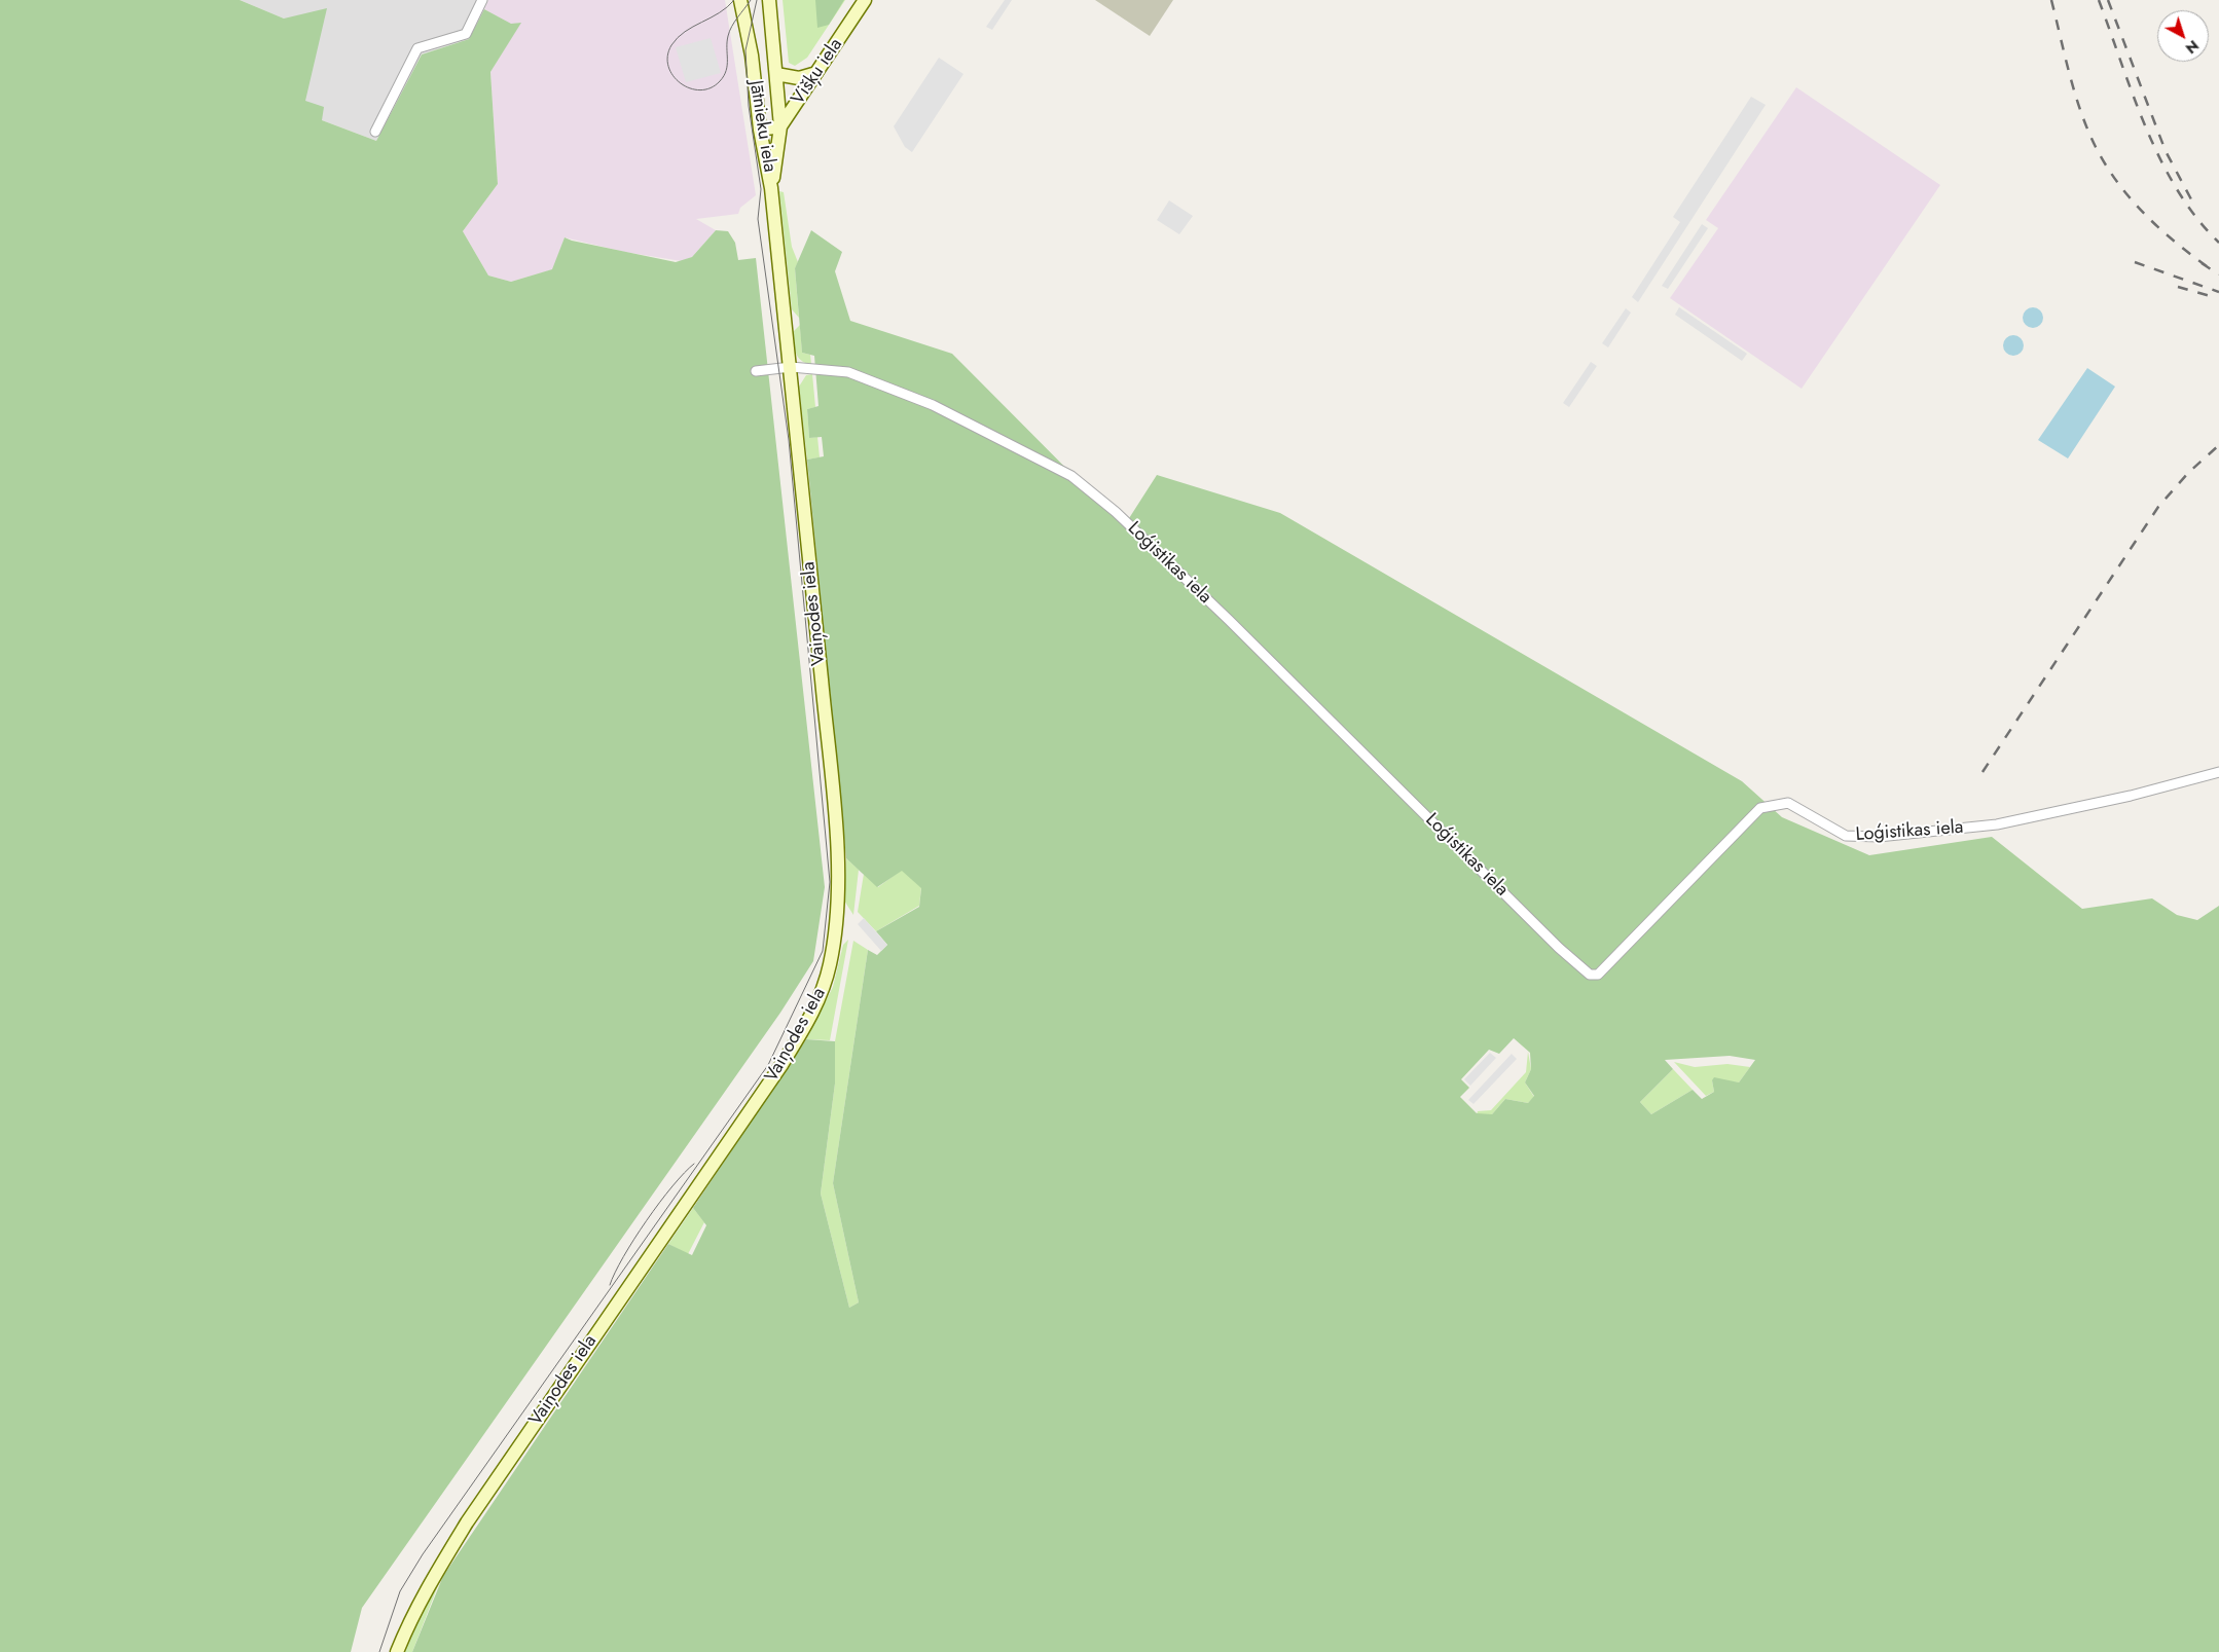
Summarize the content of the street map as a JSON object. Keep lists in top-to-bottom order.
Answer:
{
  "streets": {
    "street": [
      "Višķu iela",
      "Jātnieku iela",
      "Loģistikas iela",
      "Vaiņodes iela"
    ]
  },
  "crossings": [
    ["Višķu iela", "Jātnieku iela"],
    ["Jātnieku iela", "Vaiņodes iela"],
    ["Loģistikas iela", "Vaiņodes iela"]
  ],
  "north": "bottom right"
}
